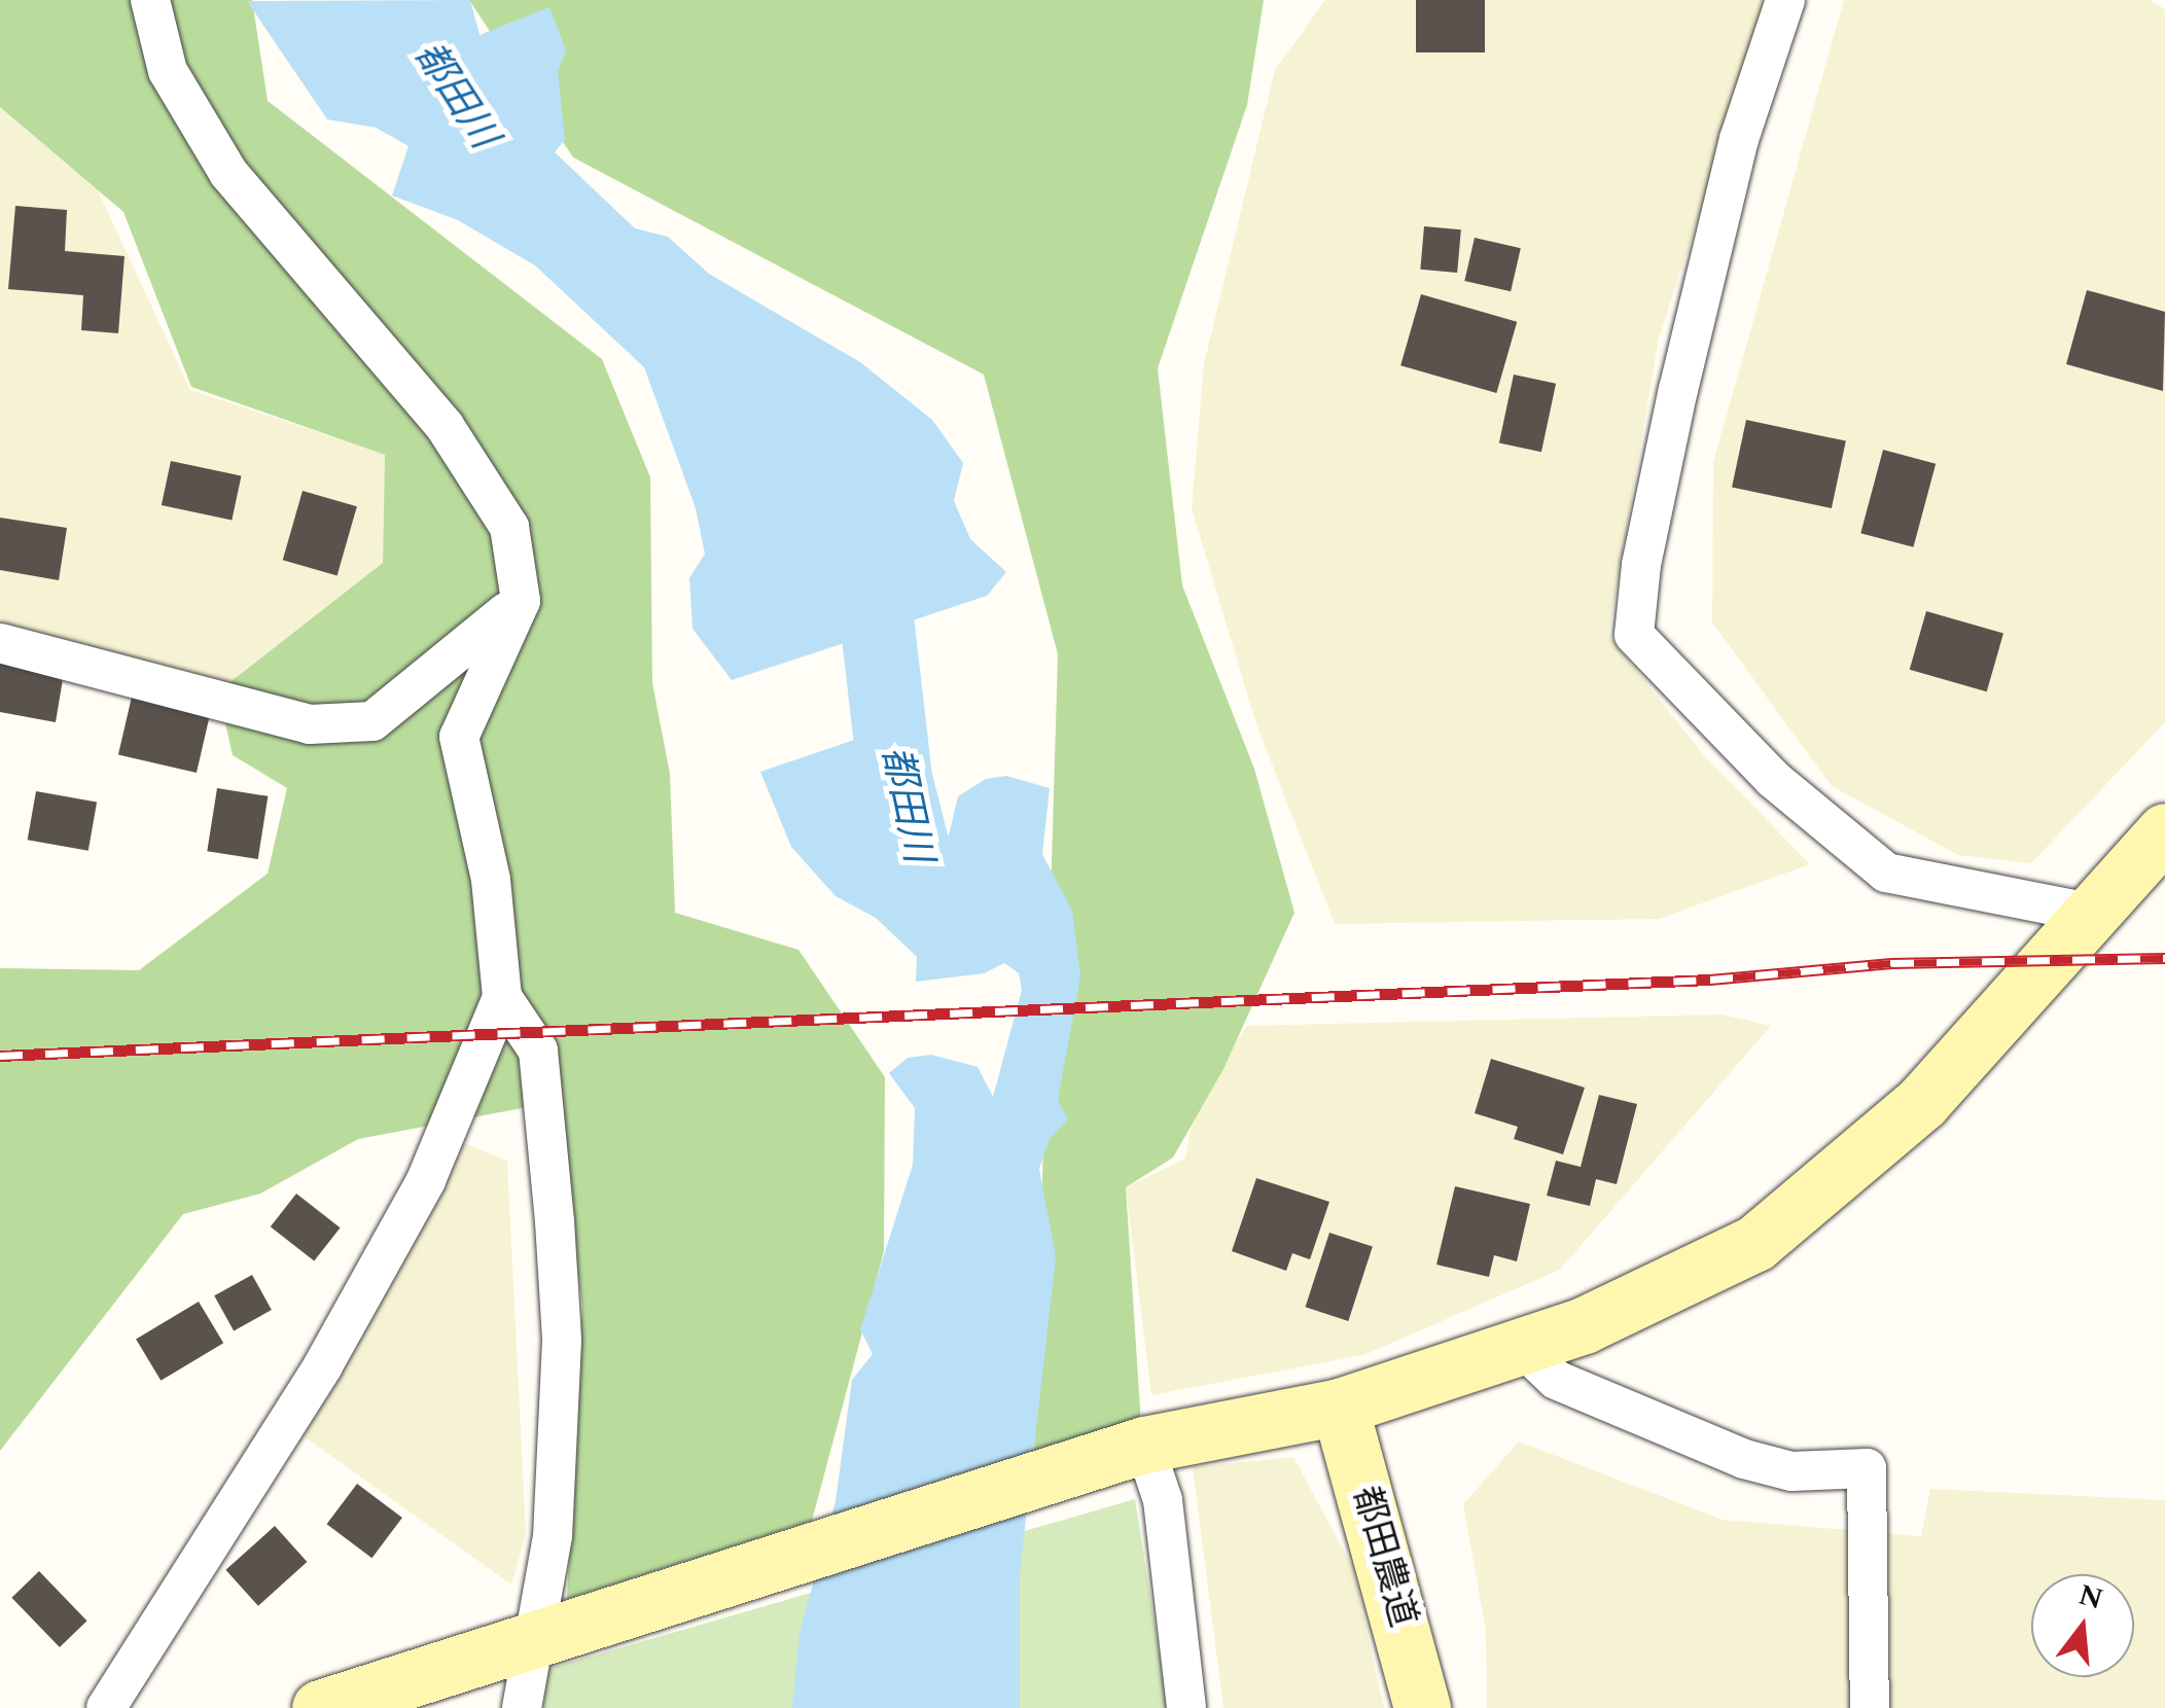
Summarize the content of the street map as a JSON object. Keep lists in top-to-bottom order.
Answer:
{
  "streets": {
    "street": ["都田農道"]
  },
  "water": ["都田川"],
  "north": "top"
}
